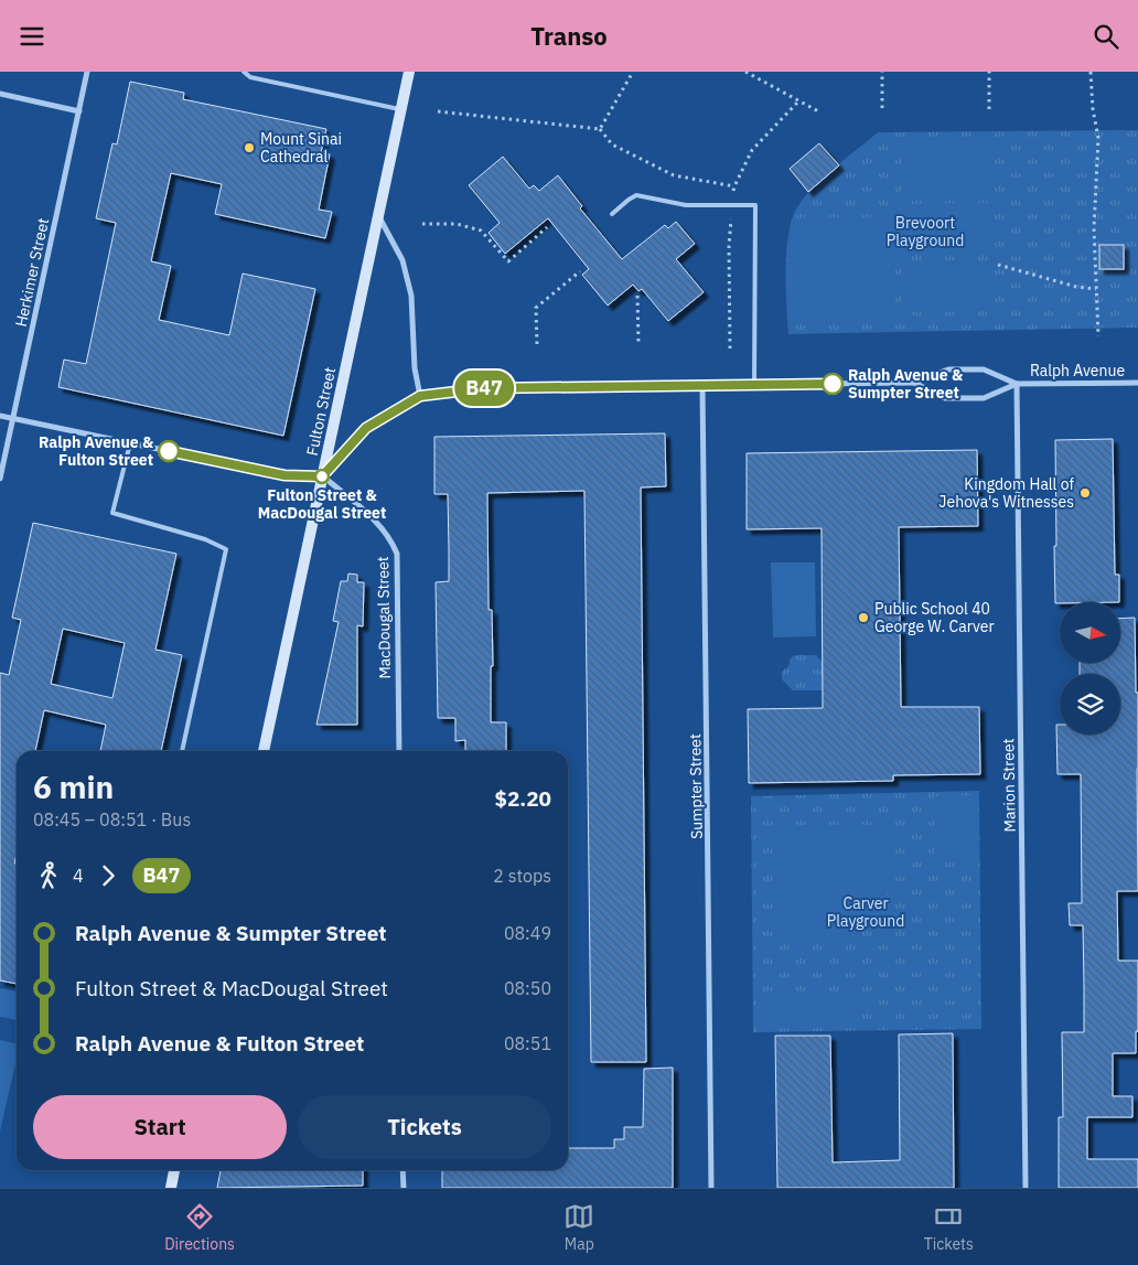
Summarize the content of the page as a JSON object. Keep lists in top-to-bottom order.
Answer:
{
  "streets": {
    "main road": ["Fulton Street"],
    "street": [
      "Herkimer Street",
      "Ralph Avenue",
      "MacDougal Street",
      "Marion Street",
      "Sumpter Street"
    ]
  },
  "crossings": [
    ["Ralph Avenue", "Fulton Street"],
    ["Ralph Avenue", "MacDougal Street"],
    ["Ralph Avenue", "Marion Street"],
    ["Ralph Avenue", "Sumpter Street"],
    ["Fulton Street", "MacDougal Street"]
  ],
  "parks": ["Brevoort Playground", "Carver Playground"],
  "places": [
    "Mount Sinai Cathedral",
    "Ralph Avenue & Sumpter Street",
    "Ralph Avenue & Fulton Street",
    "Fulton Street & MacDougal Street",
    "Kingdom Hall of Jehova's Witnesses",
    "Public School 40 George W. Carver"
  ],
  "lines": ["bus line B47"],
  "north": "right",
  "page": {
    "header": "Transo",
    "on_map": "B47",
    "heading": ["6 min", "08:45 – 08:51 · Bus", "$2.20"],
    "legs": ["4", "B47", "2 stops"],
    "list": [
      {
        "name": "Ralph Avenue & Sumpter Street",
        "value": "08:49"
      },
      {
        "name": "Fulton Street & MacDougal Street",
        "value": "08:50"
      },
      {
        "name": "Ralph Avenue & Fulton Street",
        "value": "08:51"
      }
    ],
    "buttons": ["Start", "Tickets"],
    "tabs": ["Directions", "Map", "Tickets"]
  }
}
